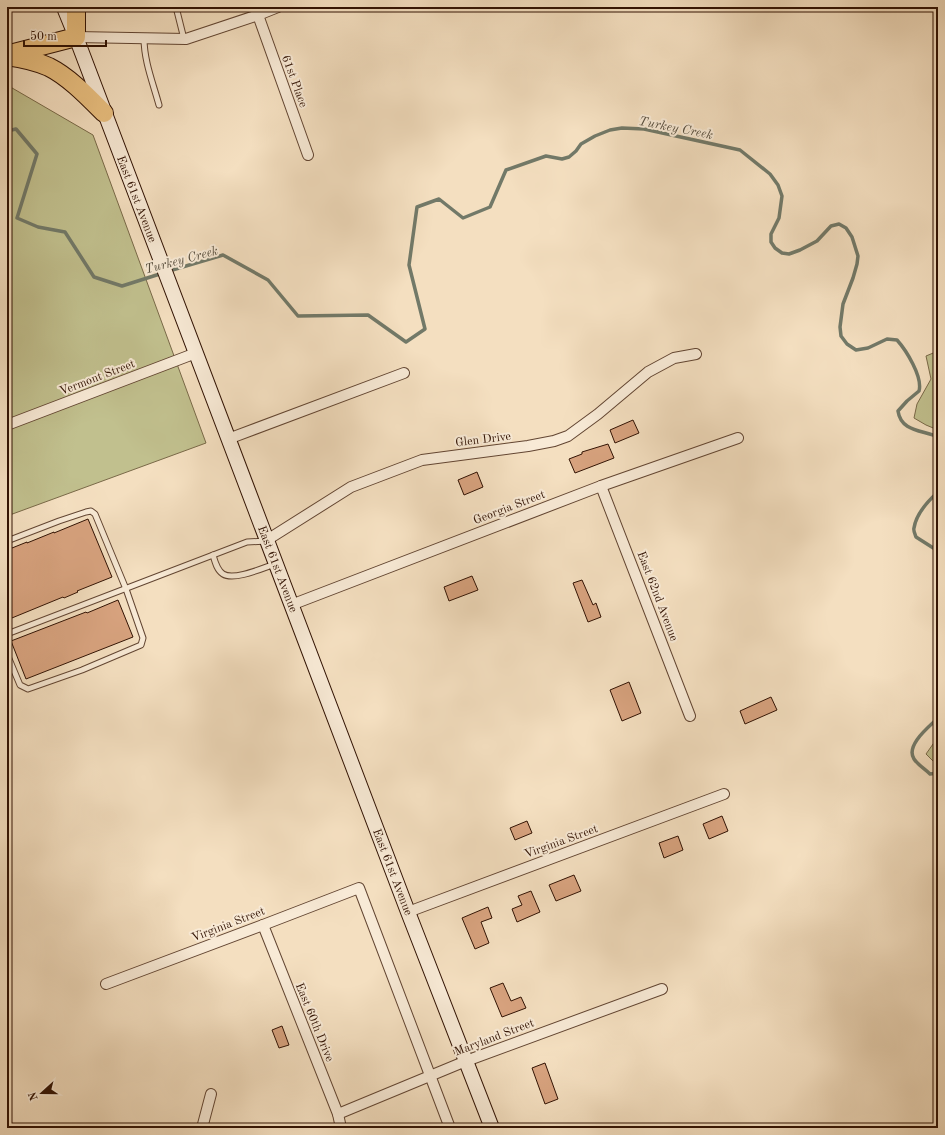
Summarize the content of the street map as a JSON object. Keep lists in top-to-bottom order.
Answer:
{
  "streets": {
    "main road": ["East 61st Avenue"],
    "street": [
      "61st Place",
      "Vermont Street",
      "Glen Drive",
      "Georgia Street",
      "East 62nd Avenue",
      "Virginia Street",
      "East 60th Drive",
      "Maryland Street"
    ]
  },
  "crossings": [
    ["East 61st Avenue", "Vermont Street"],
    ["East 61st Avenue", "Glen Drive"],
    ["East 61st Avenue", "Georgia Street"],
    ["East 61st Avenue", "Virginia Street"],
    ["East 61st Avenue", "Maryland Street"],
    ["Georgia Street", "East 62nd Avenue"],
    ["Virginia Street", "East 60th Drive"],
    ["Virginia Street", "Maryland Street"],
    ["East 60th Drive", "Maryland Street"]
  ],
  "water": ["Turkey Creek"],
  "scale_bar": "50 m",
  "north": "left"
}
